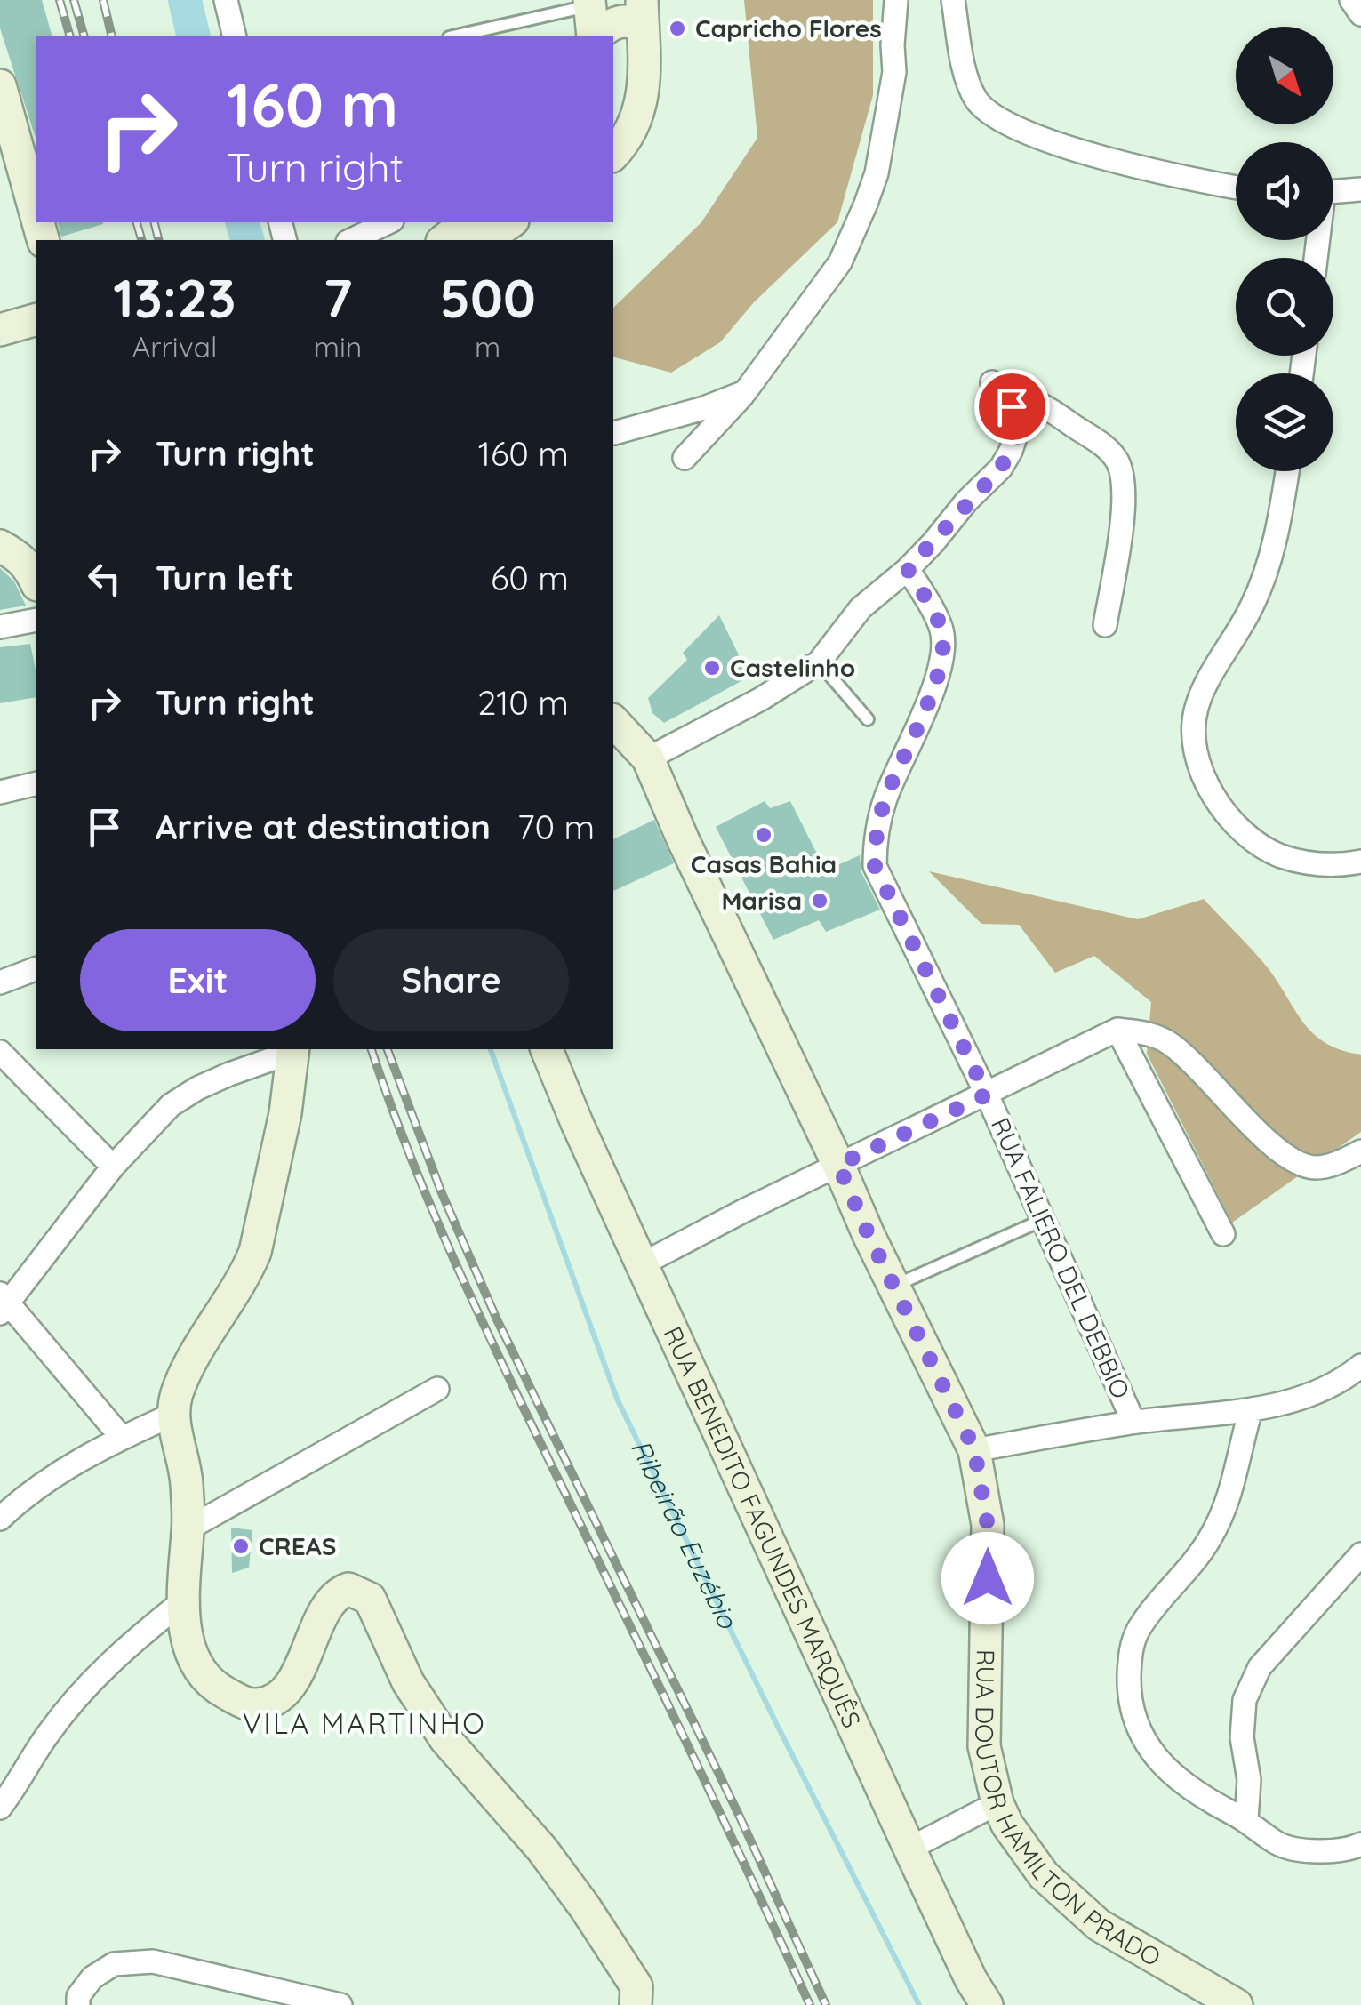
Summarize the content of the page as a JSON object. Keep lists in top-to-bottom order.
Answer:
{
  "streets": {
    "main road": ["RUA BENEDITO FAGUNDES MARQUÊS", "RUA DOUTOR HAMILTON PRADO"],
    "street": ["RUA FALIERO DEL DEBBIO"]
  },
  "districts": ["VILA MARTINHO"],
  "water": ["Ribeirão Euzébio"],
  "places": [
    "Capricho Flores",
    "Castelinho",
    "Casas Bahia",
    "Marisa",
    "CREAS"
  ],
  "north": "bottom right",
  "page": {
    "turn": ["160 m", "Turn right"],
    "eta": [
      "13:23",
      "Arrival",
      "7",
      "min",
      "500",
      "m"
    ],
    "list": [
      {
        "name": "Turn right",
        "value": "160 m"
      },
      {
        "name": "Turn left",
        "value": "60 m"
      },
      {
        "name": "Turn right",
        "value": "210 m"
      },
      {
        "name": "Arrive at destination",
        "value": "70 m"
      }
    ],
    "buttons": ["Exit", "Share"]
  }
}
